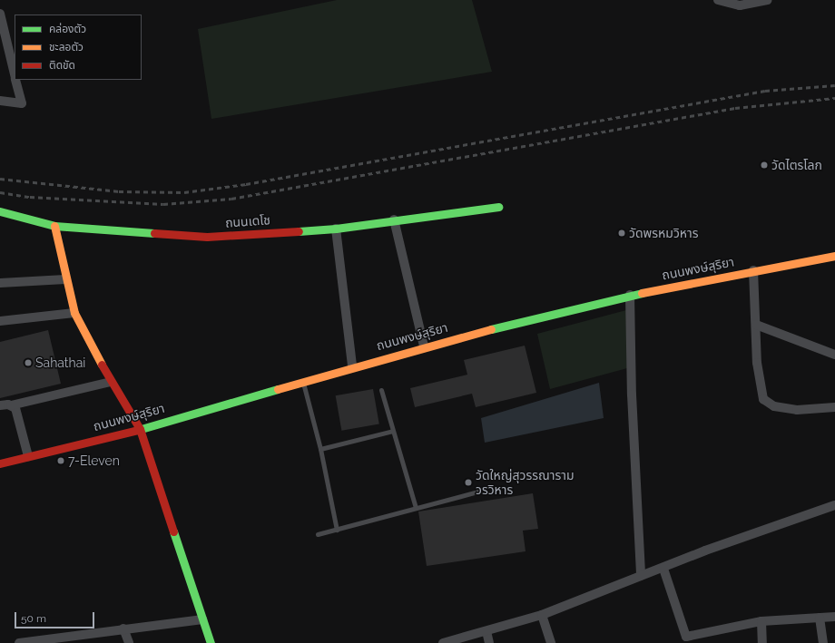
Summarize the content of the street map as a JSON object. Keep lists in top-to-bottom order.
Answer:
{
  "streets": {
    "street": ["ถนนเดโช", "ถนนพงษ์สุริยา"]
  },
  "places": [
    "วัดไตรโลก",
    "วัดพรหมวิหาร",
    "Sahathai",
    "7-Eleven",
    "วัดใหญ่สุวรรณาราม วรวิหาร"
  ],
  "legend": ["คล่องตัว", "ชะลอตัว", "ติดขัด"],
  "scale_bar": "50 m"
}
